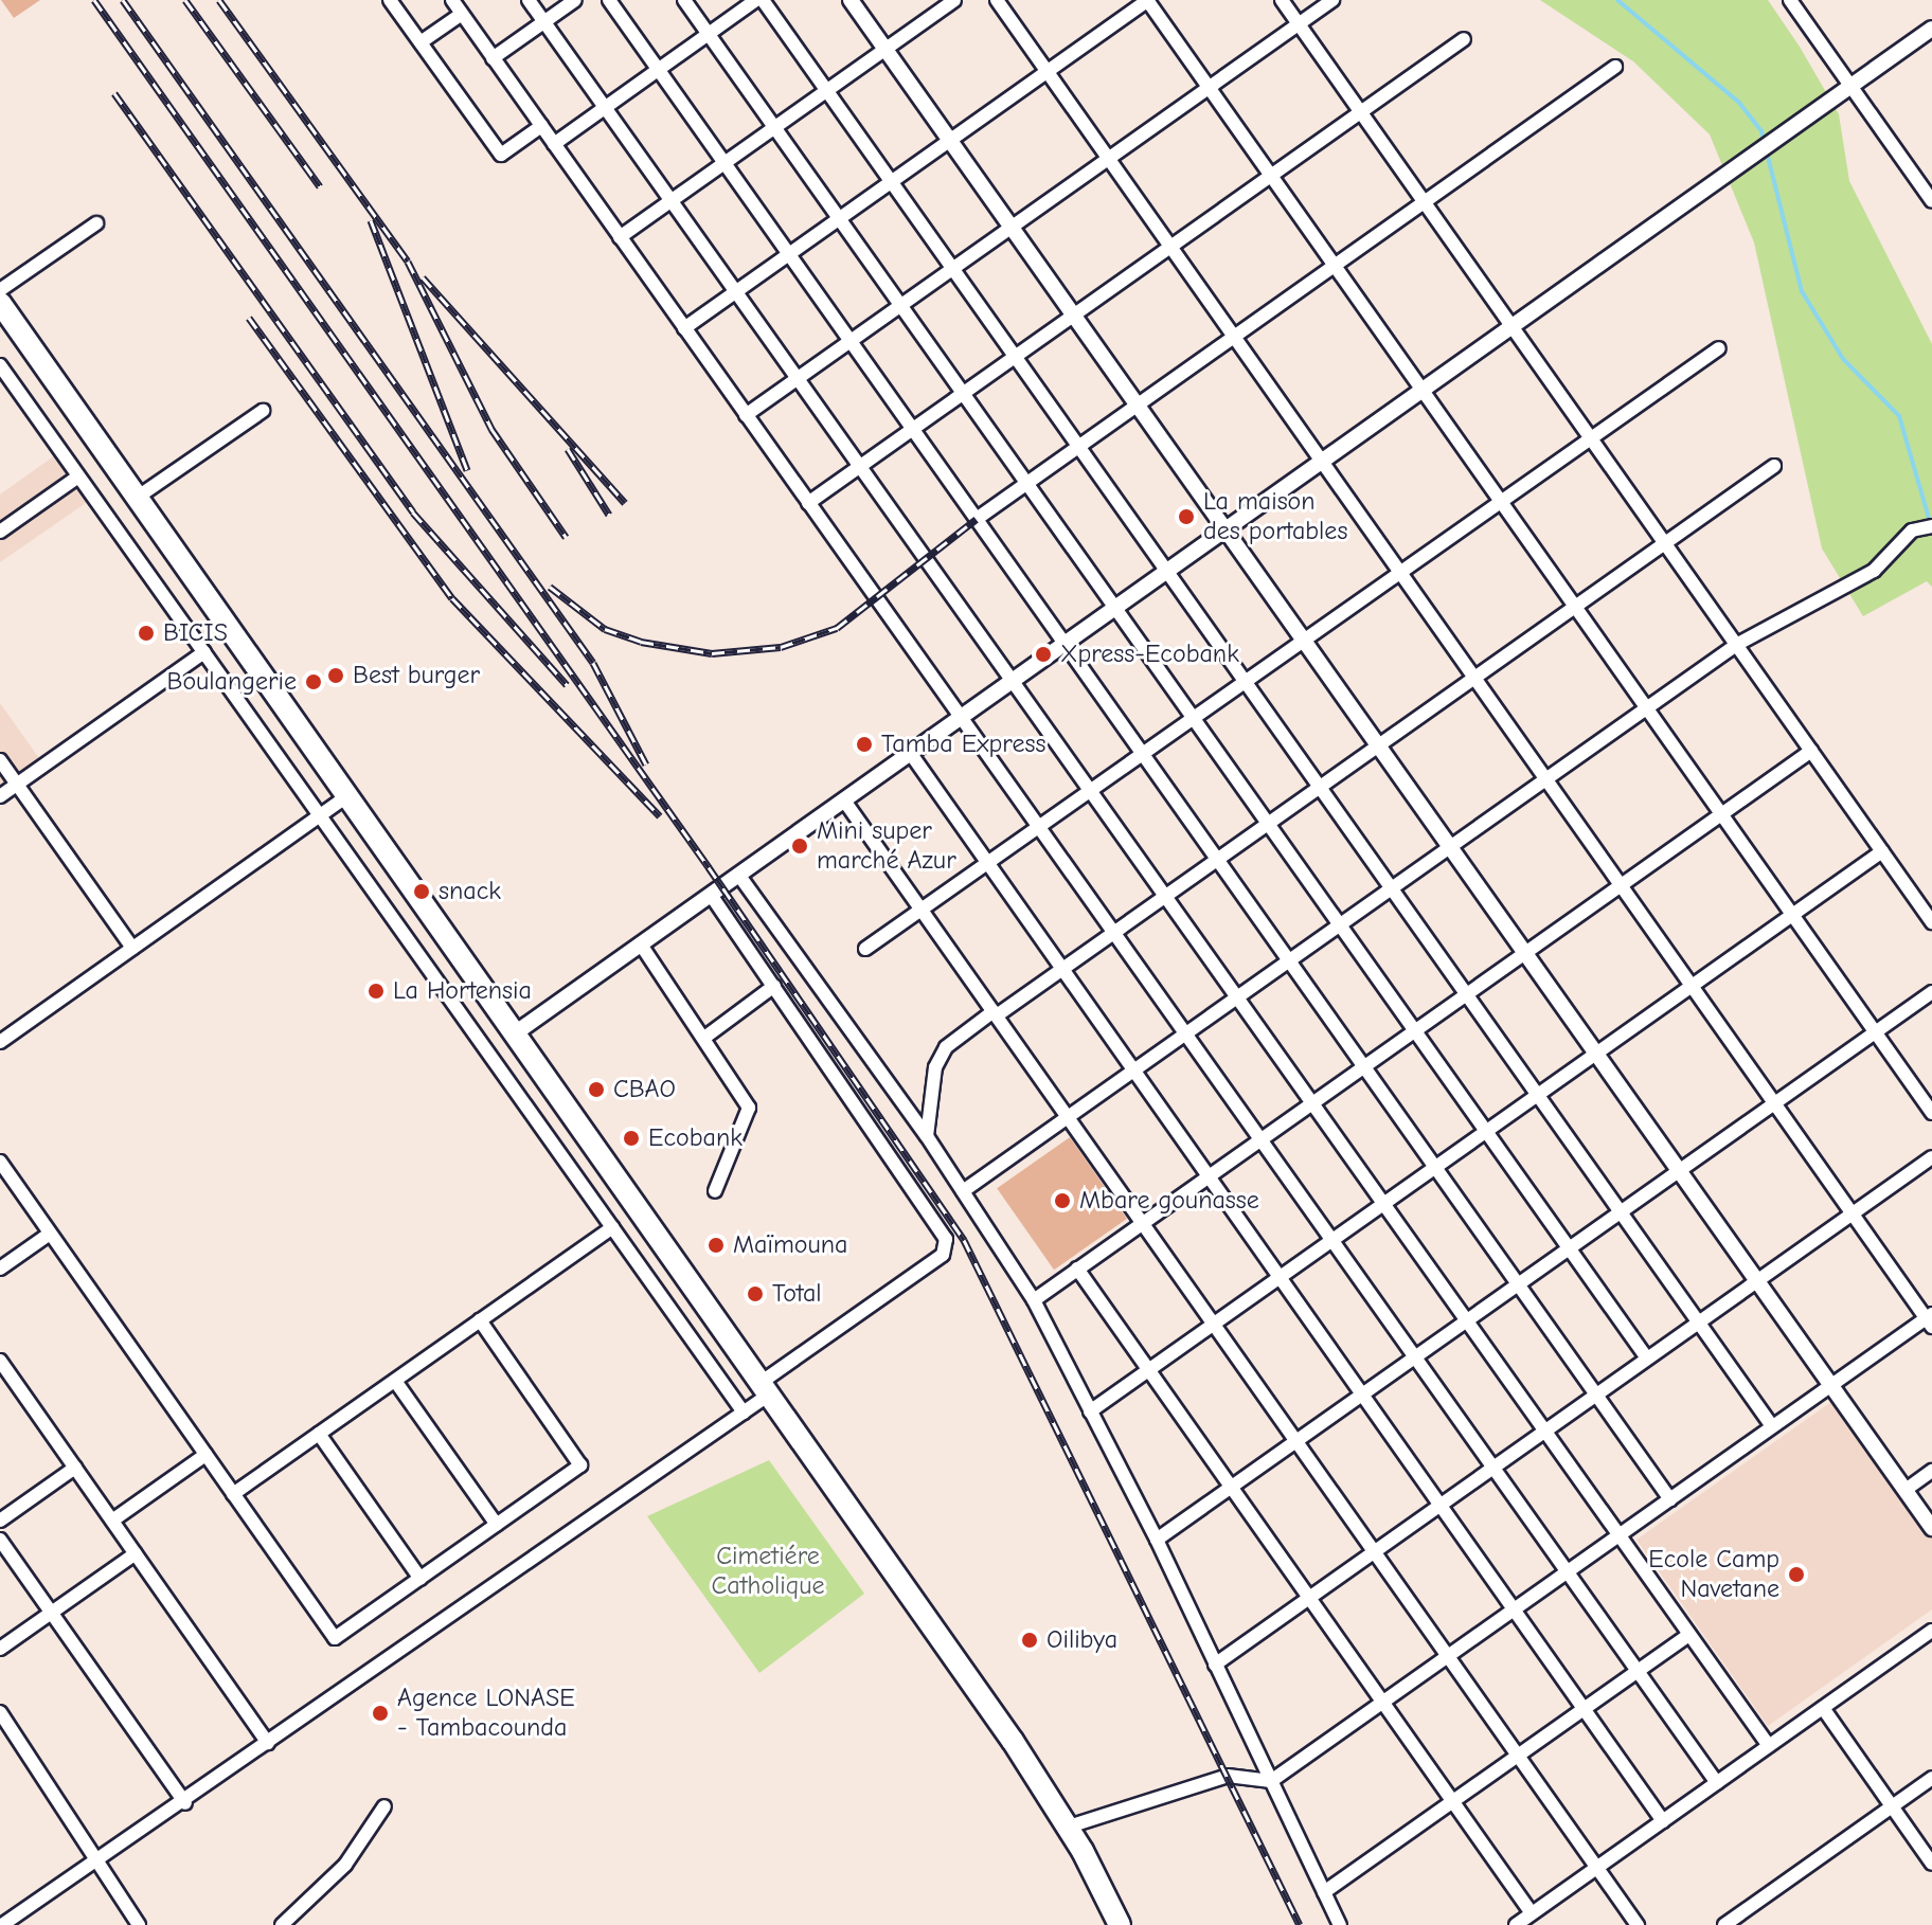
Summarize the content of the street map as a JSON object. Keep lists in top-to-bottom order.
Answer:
{
  "parks": ["Cimetiére Catholique"],
  "places": [
    "La maison des portables",
    "BICIS",
    "Xpress-Ecobank",
    "Best burger",
    "Boulangerie",
    "Tamba Express",
    "Mini super marché Azur",
    "snack",
    "La Hortensia",
    "CBAO",
    "Ecobank",
    "Mbare gounasse",
    "Maïmouna",
    "Total",
    "Ecole Camp Navetane",
    "Oilibya",
    "Agence LONASE - Tambacounda"
  ]
}
